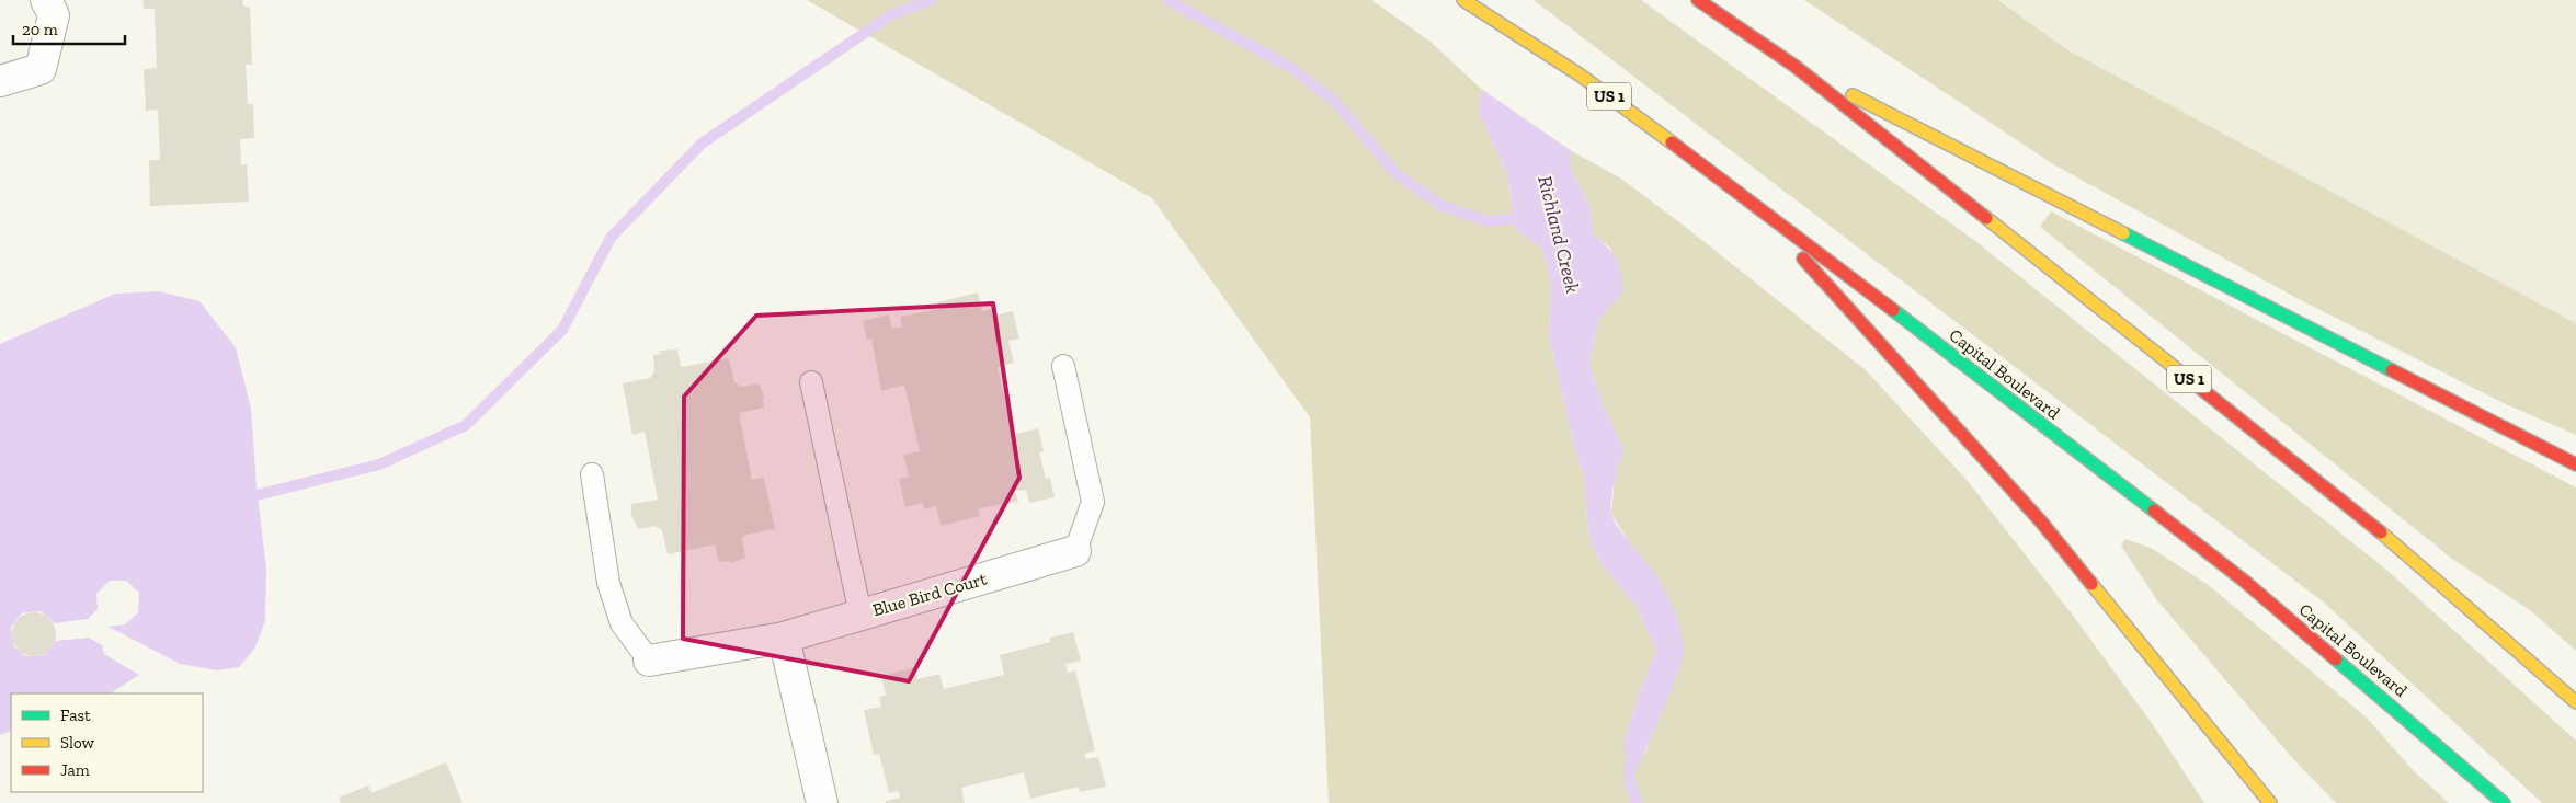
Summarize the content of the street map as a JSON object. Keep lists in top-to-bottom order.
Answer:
{
  "streets": {
    "highway": ["US 1", "Capital Boulevard"],
    "street": ["Blue Bird Court"]
  },
  "water": ["Richland Creek"],
  "legend": ["Fast", "Slow", "Jam"],
  "scale_bar": "20 m"
}
